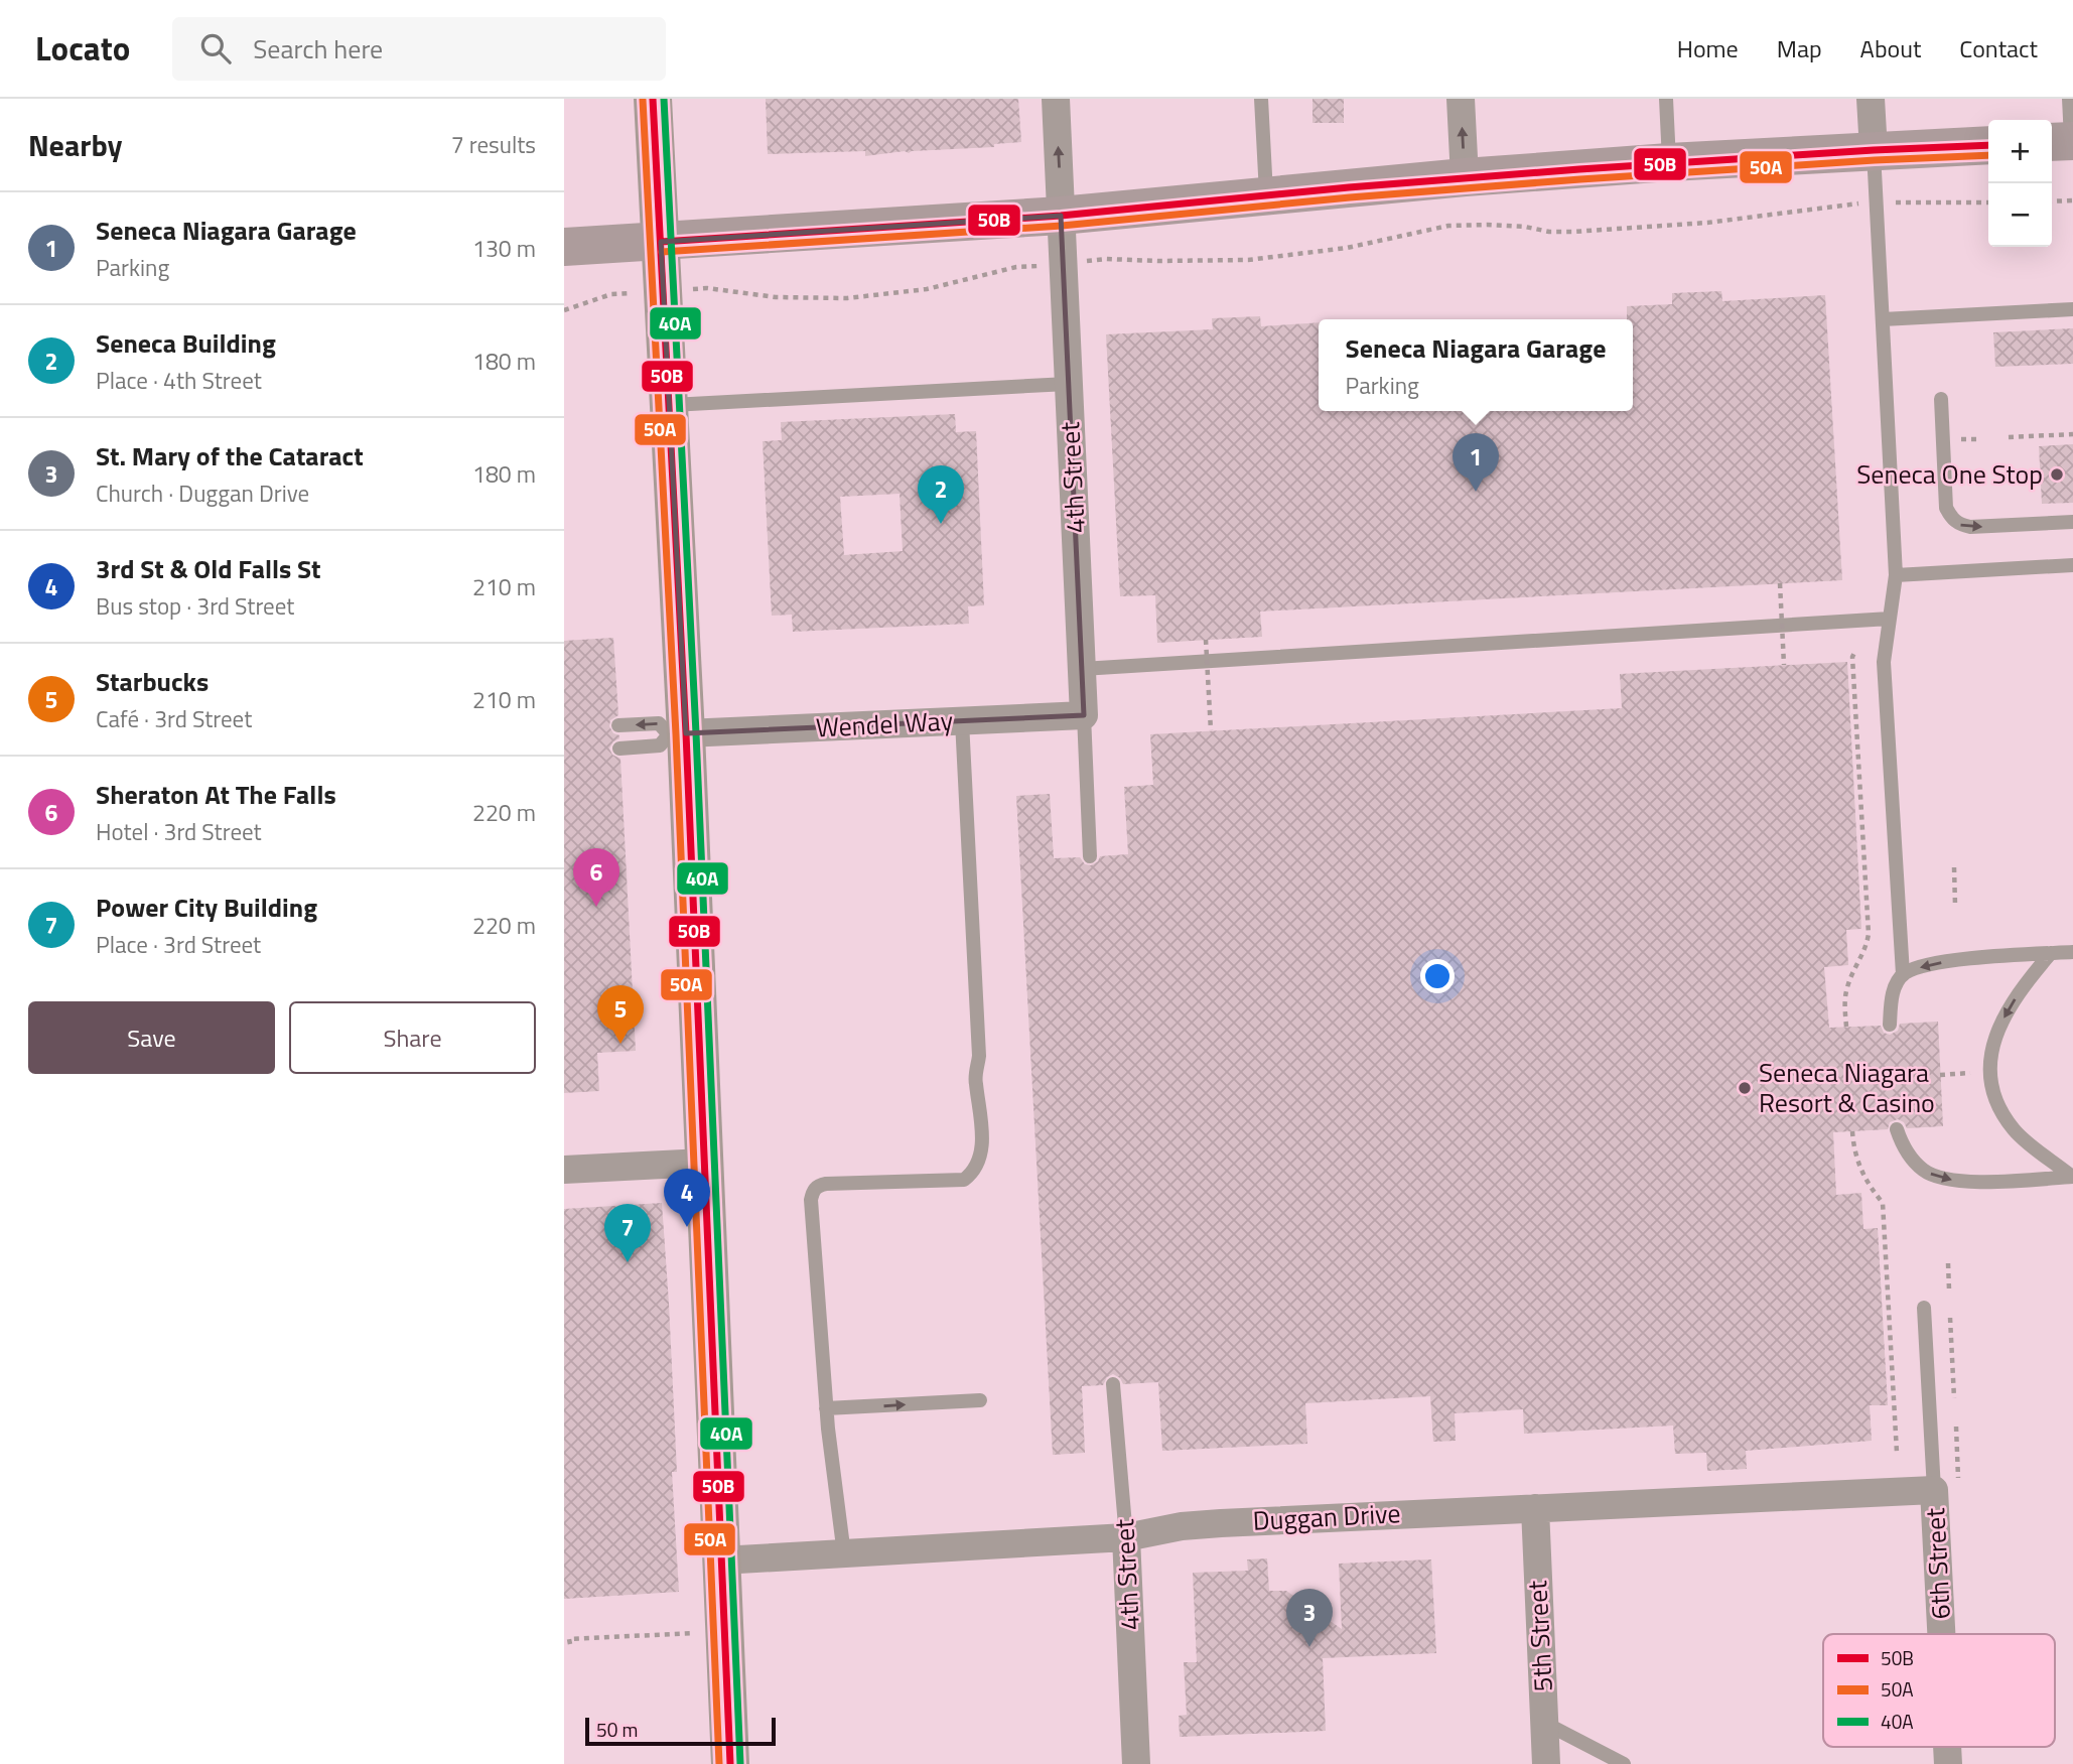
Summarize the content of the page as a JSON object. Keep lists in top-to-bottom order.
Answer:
{
  "streets": {
    "street": [
      "4th Street",
      "Wendel Way",
      "Duggan Drive",
      "6th Street",
      "5th Street"
    ]
  },
  "crossings": [
    ["4th Street", "Wendel Way"],
    ["4th Street", "Duggan Drive"],
    ["Duggan Drive", "6th Street"],
    ["Duggan Drive", "5th Street"]
  ],
  "places": ["Seneca One Stop", "Seneca Niagara Resort & Casino"],
  "lines": ["transit line 50B", "transit line 40A", "transit line 50A"],
  "legend": ["50B", "50A", "40A"],
  "scale_bar": "50 m",
  "page": {
    "header": "Locato",
    "search": "Search here",
    "nav": [
      "Home",
      "Map",
      "About",
      "Contact"
    ],
    "heading": ["Nearby", "7 results"],
    "map_buttons": ["+", "−"],
    "list": [
      {
        "mark": "1",
        "name": "Seneca Niagara Garage",
        "note": "Parking",
        "value": "130 m"
      },
      {
        "mark": "2",
        "name": "Seneca Building",
        "note": "Place · 4th Street",
        "value": "180 m"
      },
      {
        "mark": "3",
        "name": "St. Mary of the Cataract",
        "note": "Church · Duggan Drive",
        "value": "180 m"
      },
      {
        "mark": "4",
        "name": "3rd St & Old Falls St",
        "note": "Bus stop · 3rd Street",
        "value": "210 m"
      },
      {
        "mark": "5",
        "name": "Starbucks",
        "note": "Café · 3rd Street",
        "value": "210 m"
      },
      {
        "mark": "6",
        "name": "Sheraton At The Falls",
        "note": "Hotel · 3rd Street",
        "value": "220 m"
      },
      {
        "mark": "7",
        "name": "Power City Building",
        "note": "Place · 3rd Street",
        "value": "220 m"
      }
    ],
    "popup": ["Seneca Niagara Garage", "Parking"],
    "pins": [
      "1",
      "2",
      "6",
      "5",
      "4",
      "7",
      "3"
    ],
    "buttons": ["Save", "Share"],
    "scale": "50 m"
  }
}
